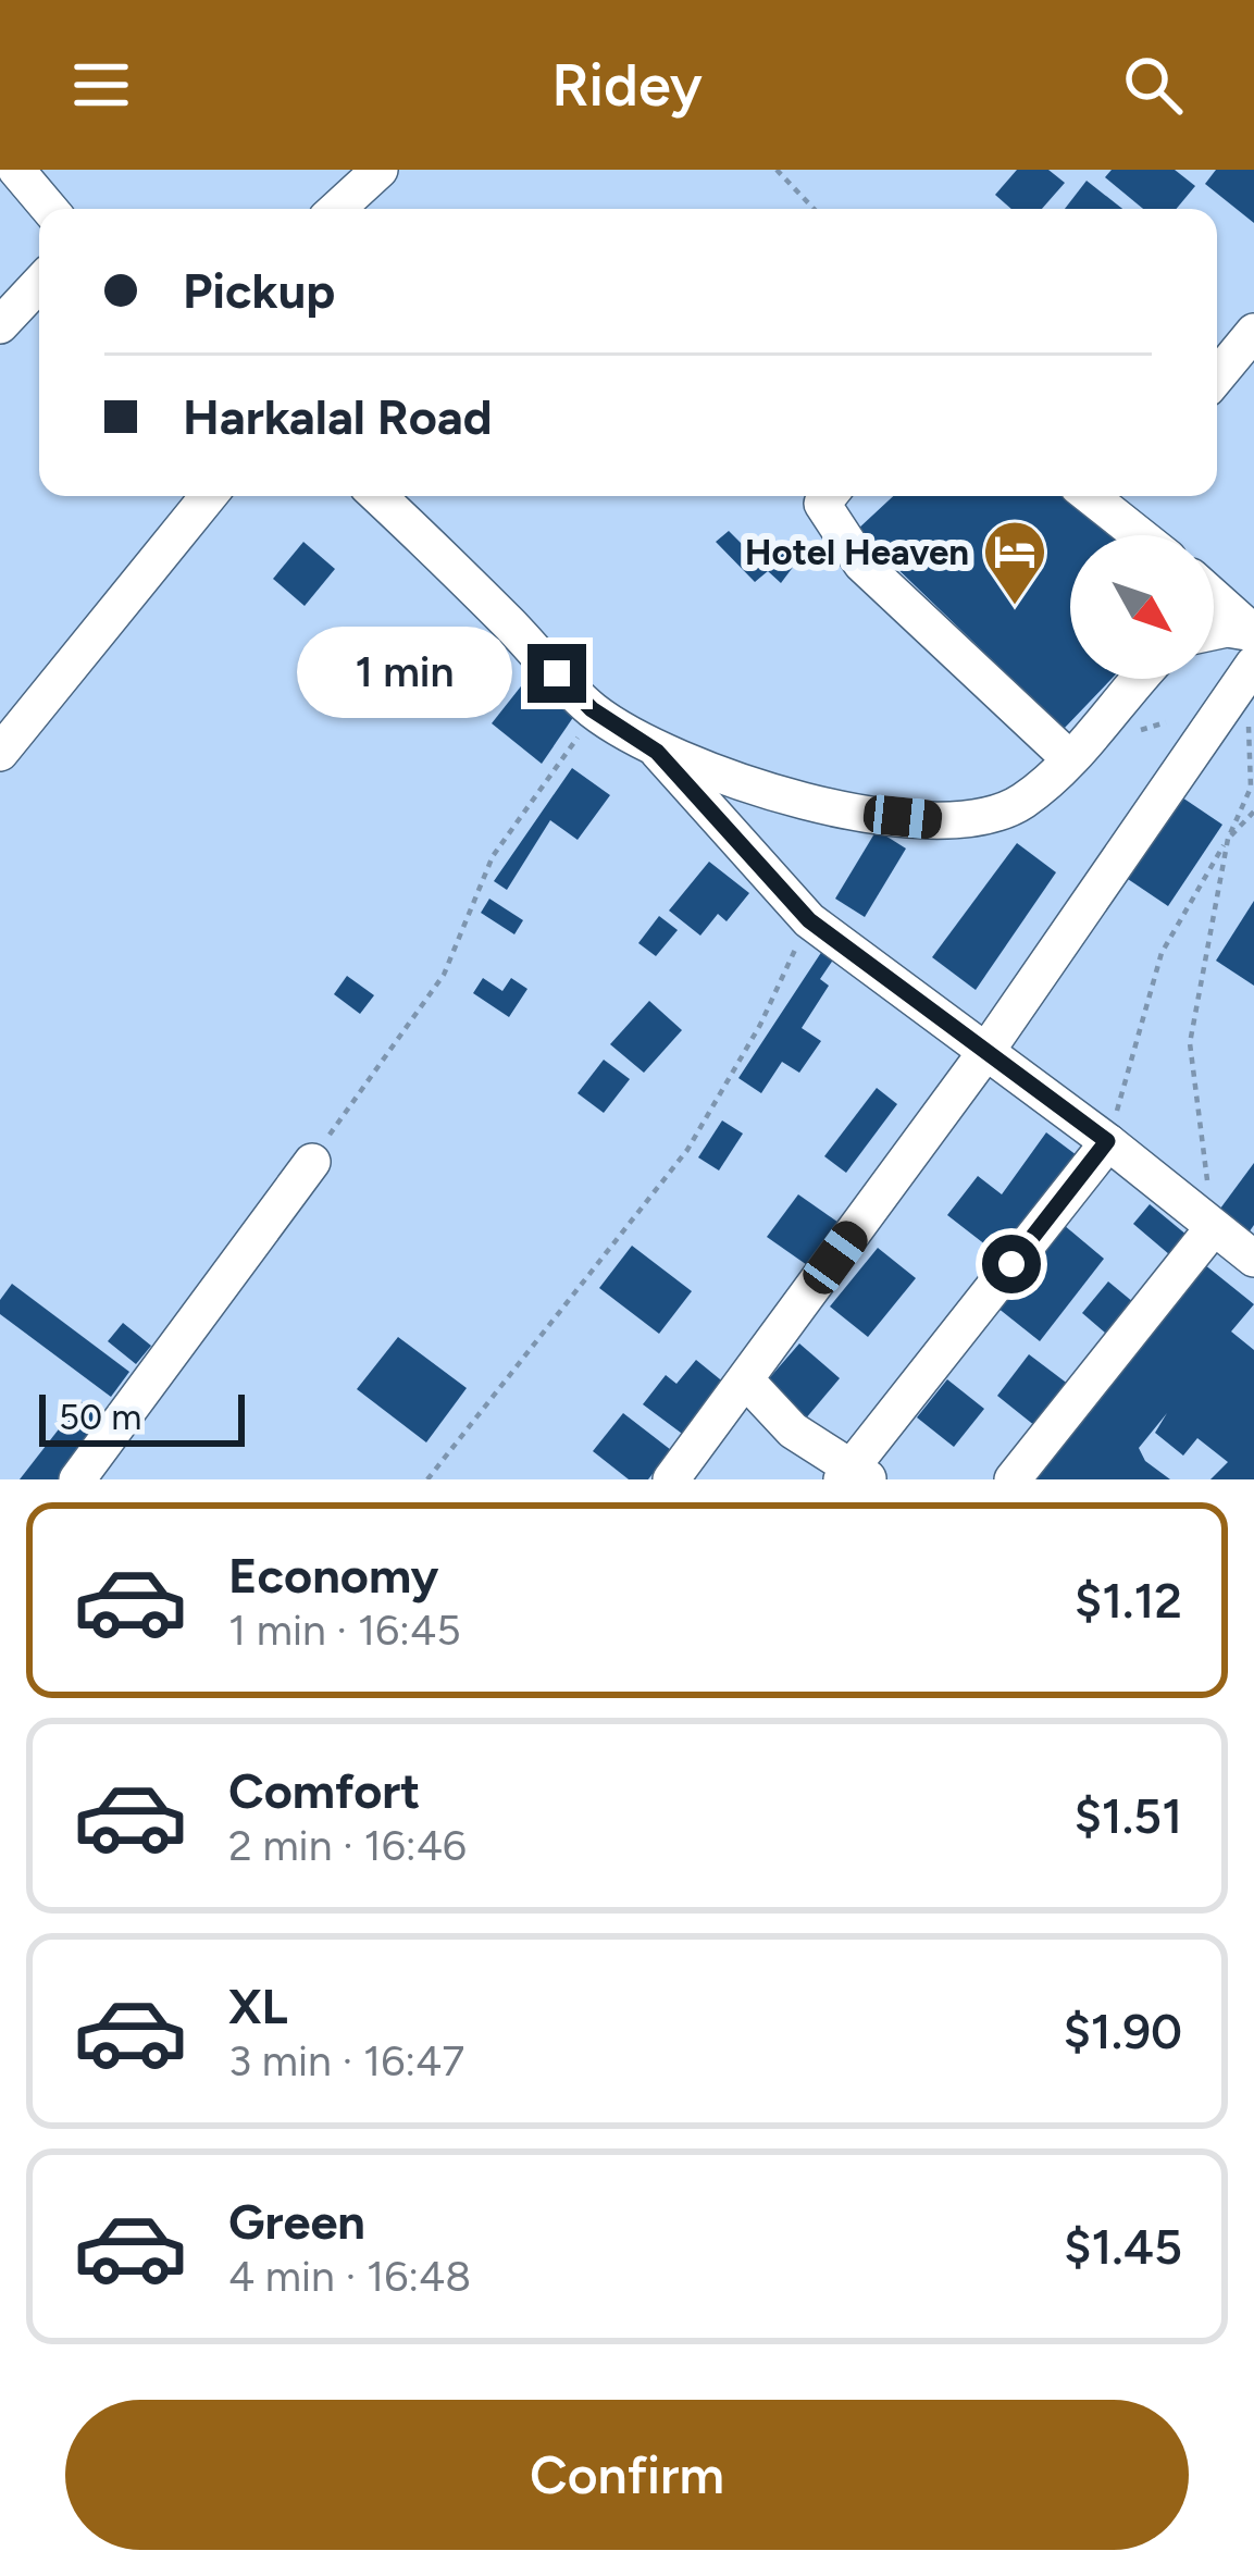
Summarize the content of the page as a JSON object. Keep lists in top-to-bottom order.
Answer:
{
  "places": {
    "hotel": ["Hotel Heaven"]
  },
  "scale_bar": "50 m",
  "north": "bottom right",
  "page": {
    "header": "Ridey",
    "banner": ["Pickup", "Harkalal Road"],
    "bubble": "1 min",
    "scale": "50 m",
    "list": [
      {
        "name": "Economy",
        "note": "1 min · 16:45",
        "value": "$1.12"
      },
      {
        "name": "Comfort",
        "note": "2 min · 16:46",
        "value": "$1.51"
      },
      {
        "name": "XL",
        "note": "3 min · 16:47",
        "value": "$1.90"
      },
      {
        "name": "Green",
        "note": "4 min · 16:48",
        "value": "$1.45"
      }
    ],
    "buttons": "Confirm"
  }
}
